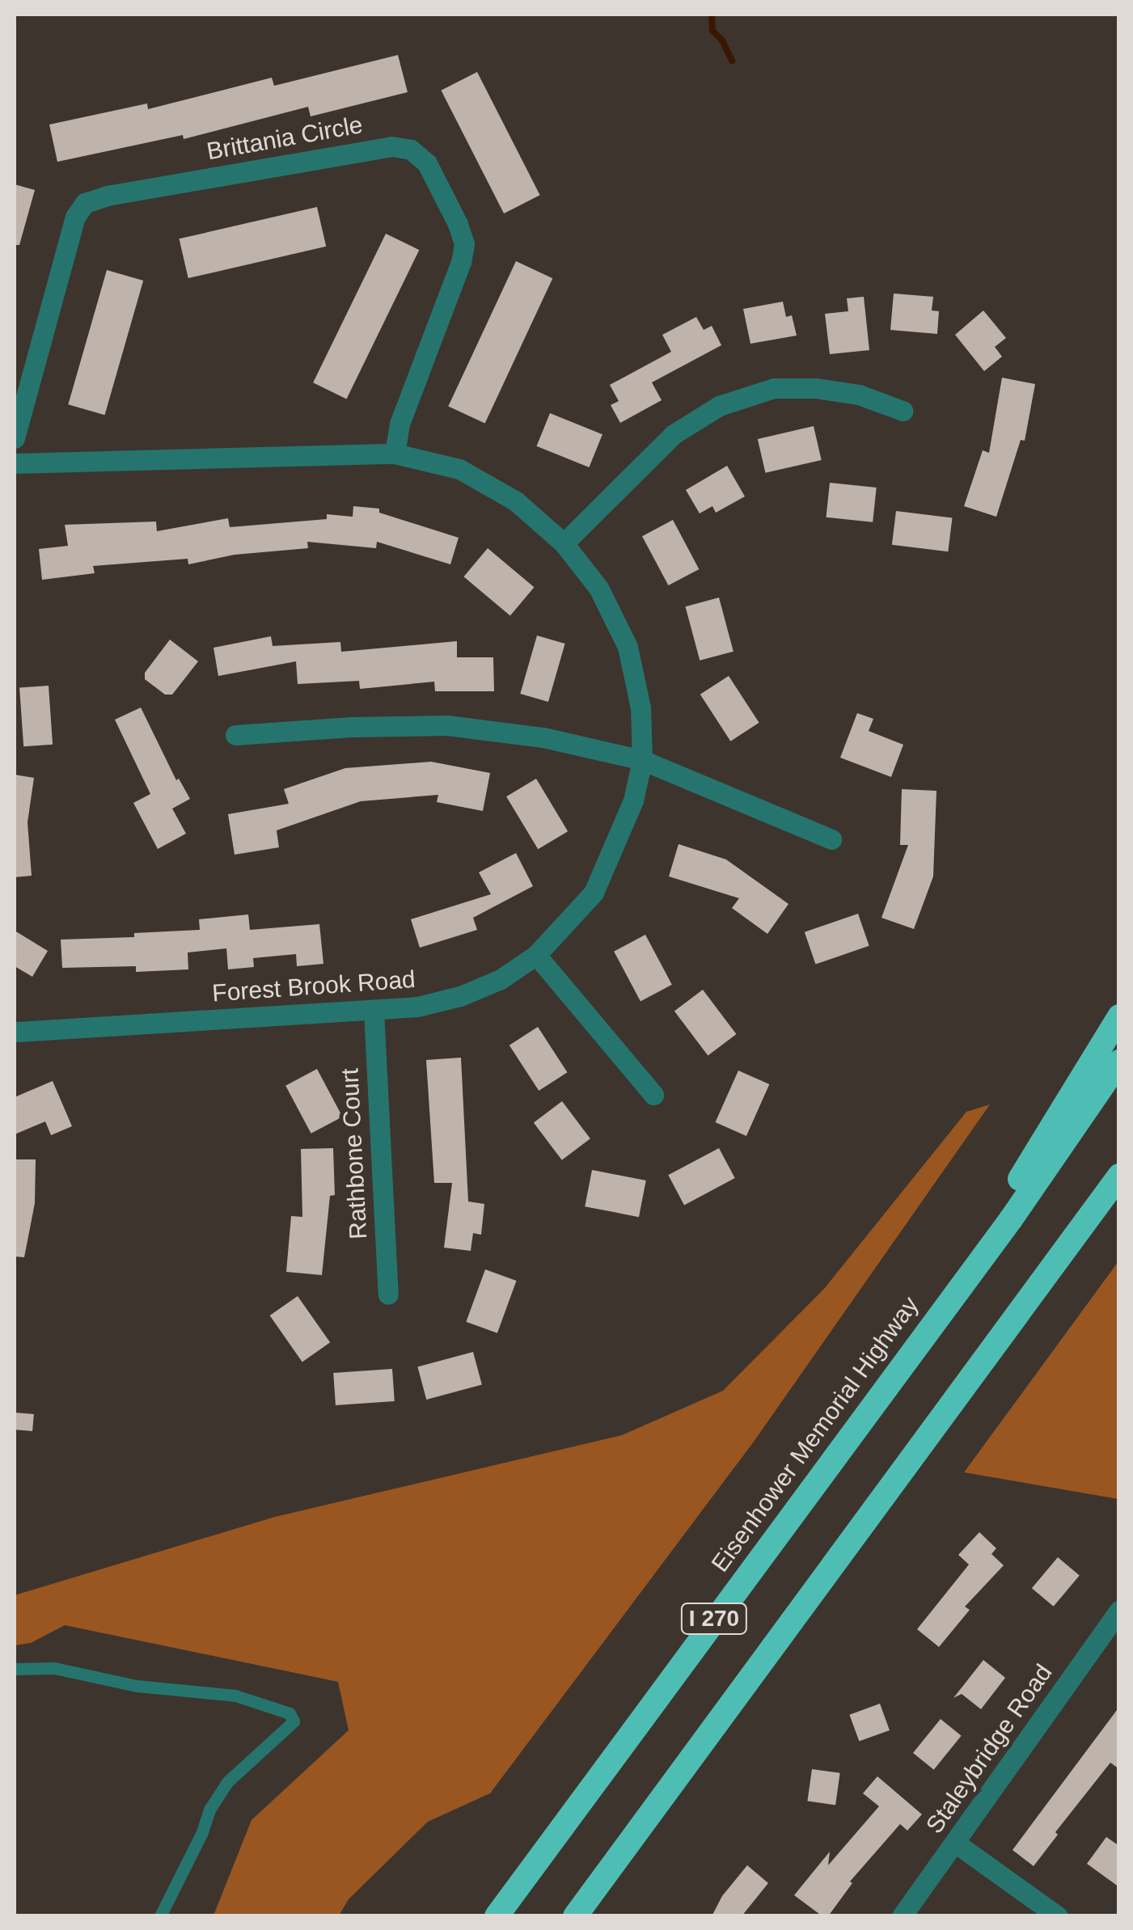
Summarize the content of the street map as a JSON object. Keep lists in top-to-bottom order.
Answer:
{
  "streets": {
    "highway": ["Eisenhower Memorial Highway", "I 270"],
    "street": [
      "Brittania Circle",
      "Forest Brook Road",
      "Rathbone Court",
      "Staleybridge Road"
    ]
  },
  "crossings": [
    ["Brittania Circle", "Forest Brook Road"],
    ["Forest Brook Road", "Rathbone Court"]
  ]
}
